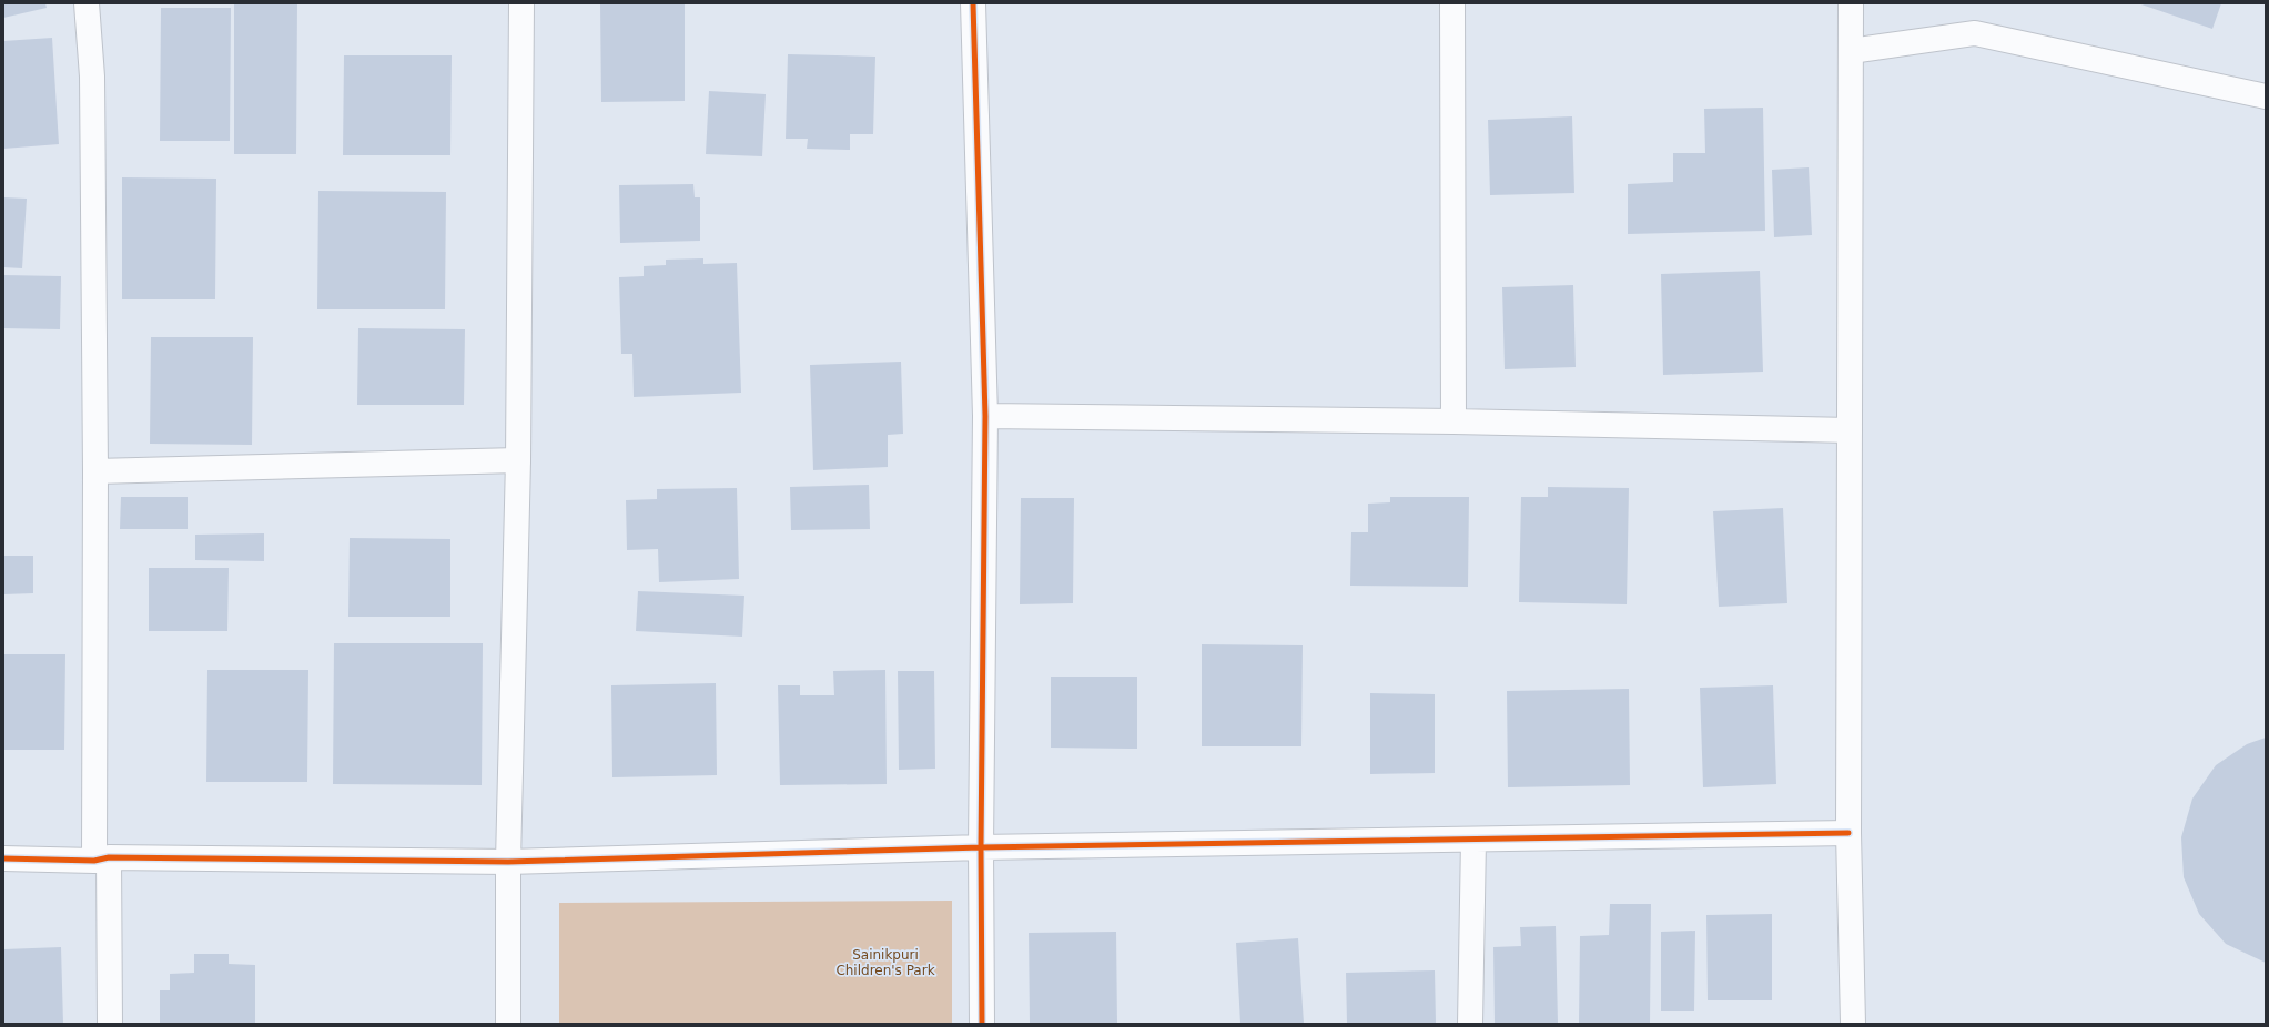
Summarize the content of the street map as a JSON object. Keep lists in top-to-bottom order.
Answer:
{
  "parks": ["Sainikpuri Children's Park"]
}
